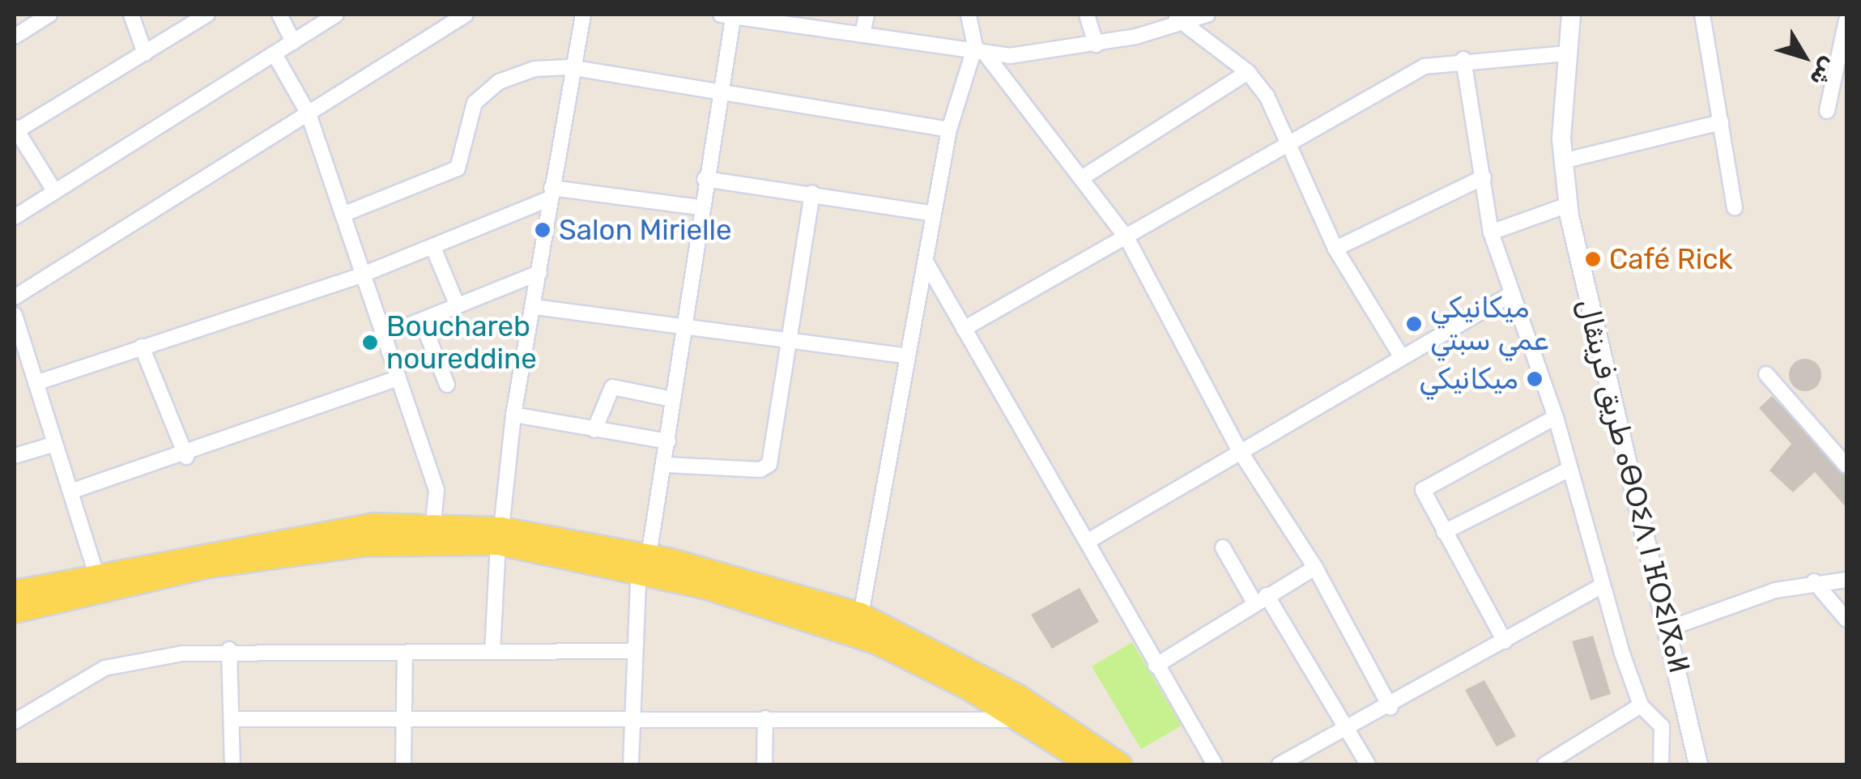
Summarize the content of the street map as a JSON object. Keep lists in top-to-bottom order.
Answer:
{
  "streets": {
    "main road": ["طريق فرينڨال ⴰⴱⵔⵉⴷ ⵏ ⴼⵔⵉⵏⴳⴰⵍ"]
  },
  "places": [
    "Salon Mirielle",
    "Café Rick",
    "ميكانيكي عمي سبتي",
    "Bouchareb noureddine",
    "ميكانيكي"
  ],
  "north": "bottom right"
}
